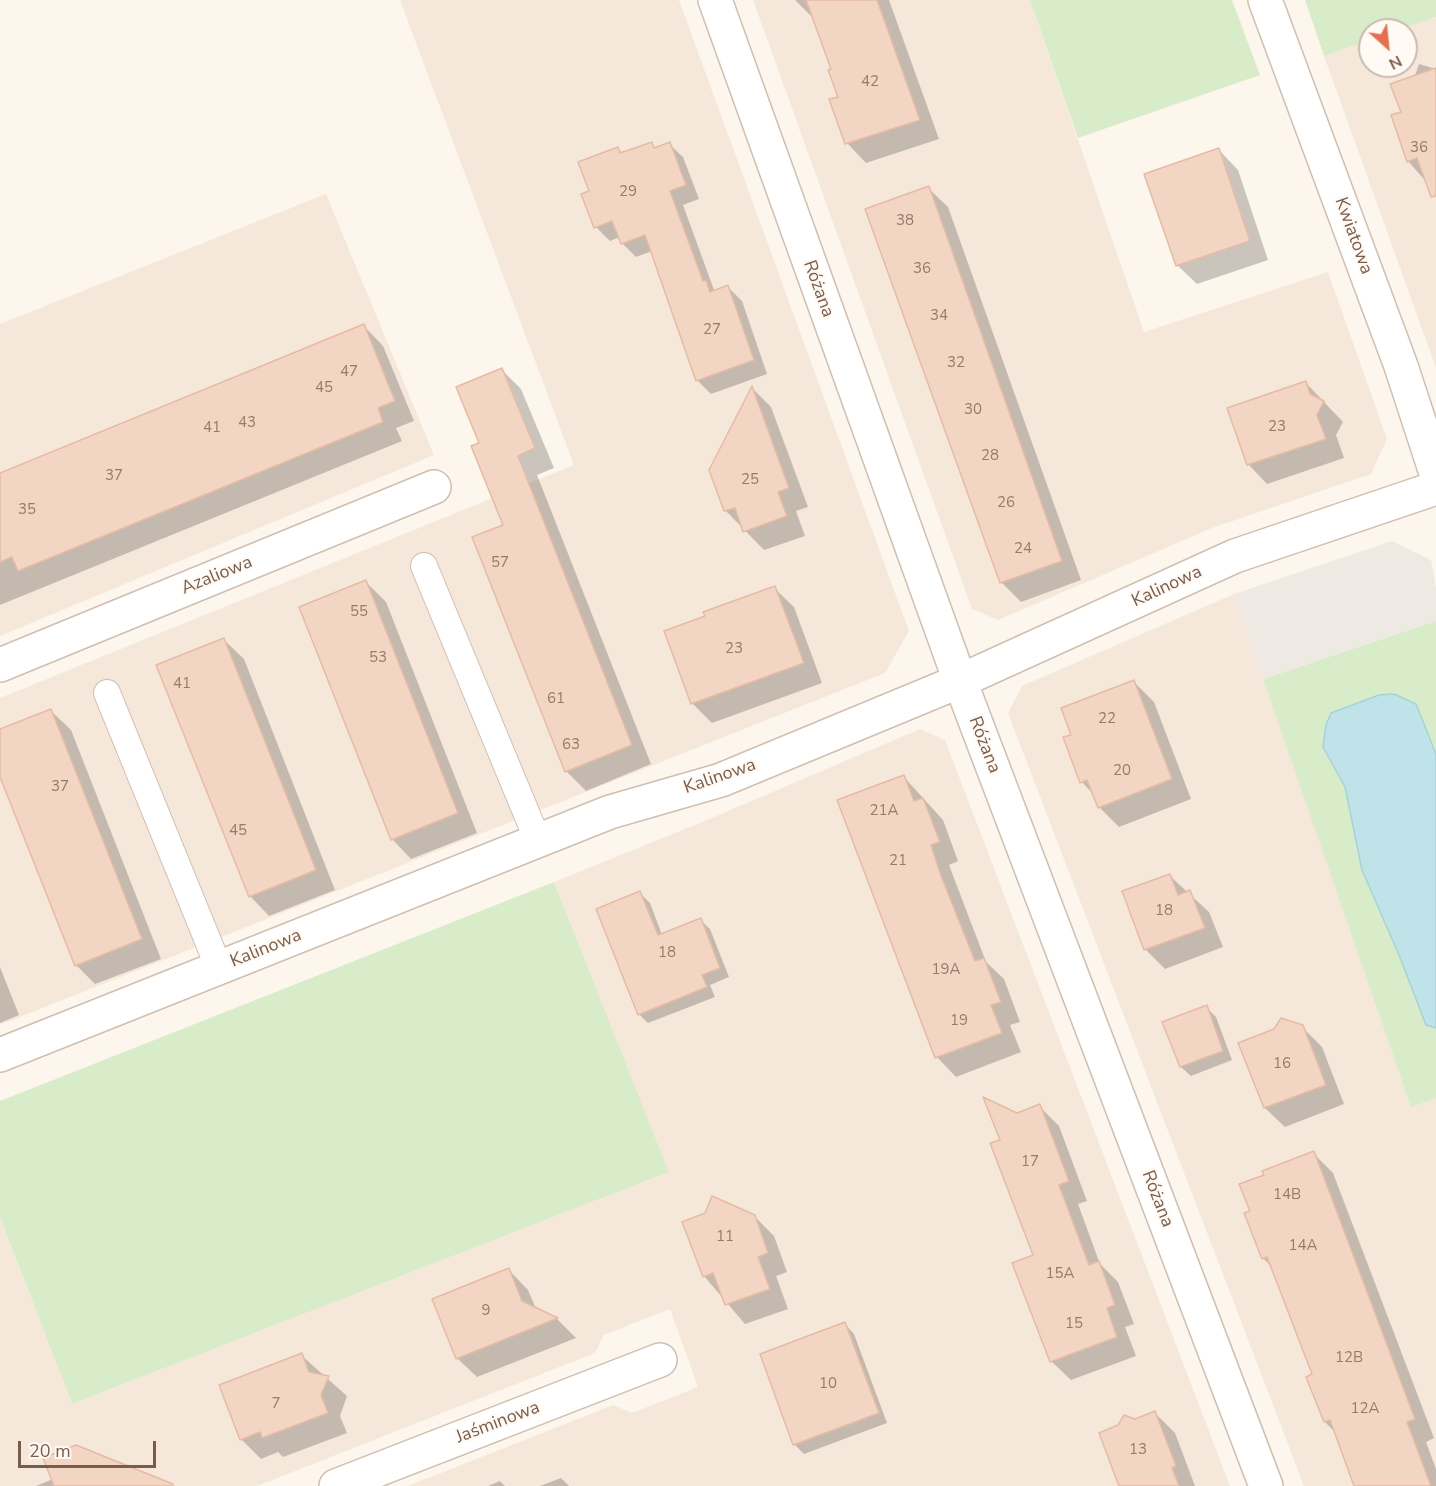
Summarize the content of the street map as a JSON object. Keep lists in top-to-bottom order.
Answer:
{
  "streets": {
    "street": [
      "Kwiatowa",
      "Różana",
      "Azaliowa",
      "Kalinowa",
      "Jaśminowa"
    ]
  },
  "crossings": [
    ["Różana", "Kalinowa"]
  ],
  "house_numbers": [
    "42",
    "36",
    "29",
    "38",
    "36",
    "34",
    "27",
    "32",
    "47",
    "45",
    "30",
    "43",
    "23",
    "41",
    "28",
    "37",
    "25",
    "26",
    "35",
    "24",
    "57",
    "55",
    "23",
    "53",
    "41",
    "61",
    "22",
    "63",
    "20",
    "37",
    "21A",
    "45",
    "21",
    "18",
    "18",
    "19A",
    "19",
    "16",
    "17",
    "14B",
    "11",
    "14A",
    "15A",
    "9",
    "15",
    "12B",
    "10",
    "7",
    "12A",
    "13"
  ],
  "scale_bar": "20 m",
  "north": "bottom right"
}
